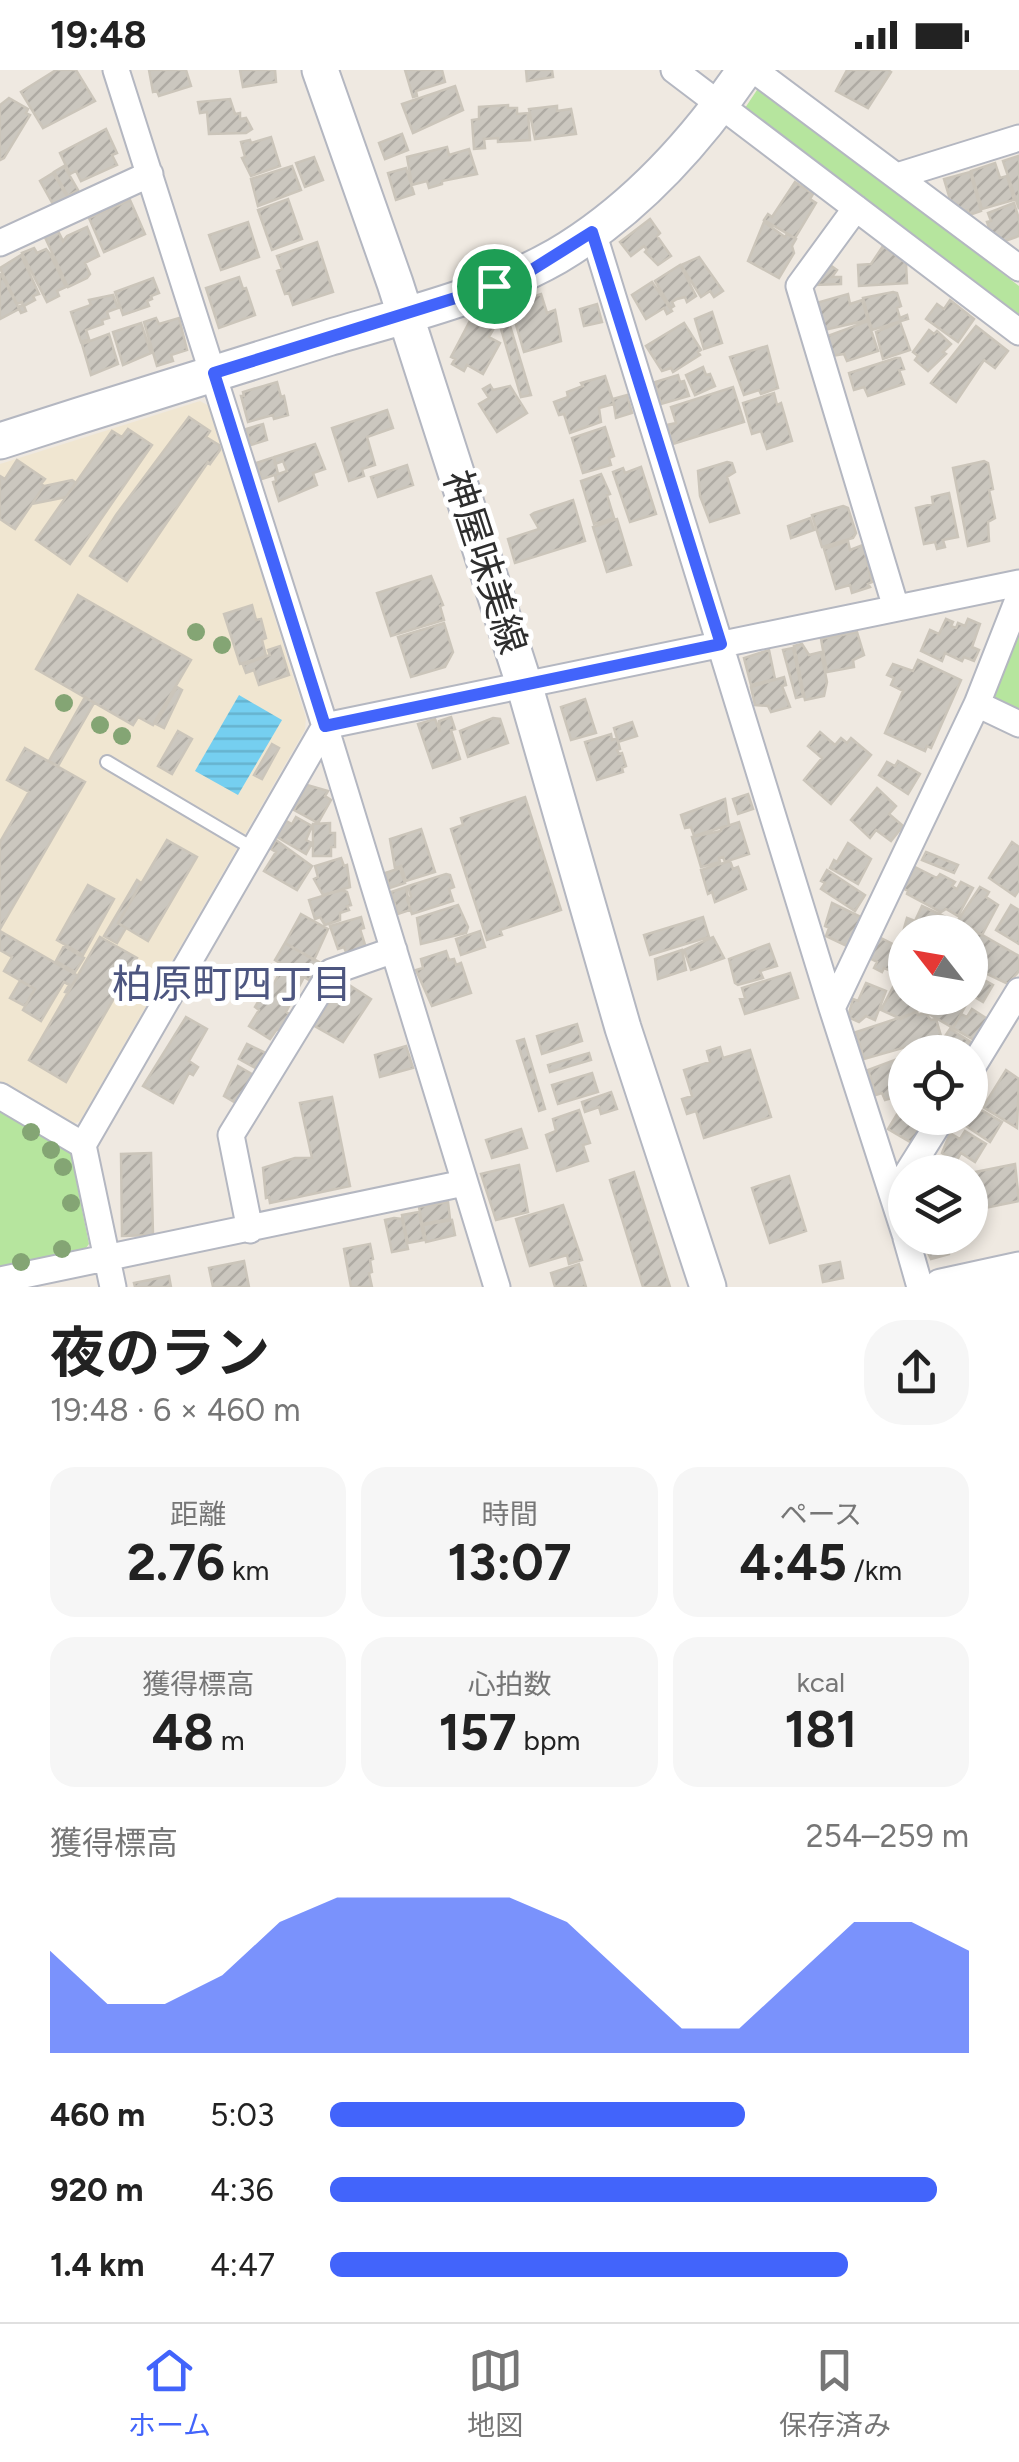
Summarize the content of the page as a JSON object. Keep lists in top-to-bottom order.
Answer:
{
  "streets": {
    "main road": ["神屋味美線"]
  },
  "districts": ["柏原町四丁目"],
  "north": "top left",
  "page": {
    "status": "19:48",
    "heading": ["夜のラン", "19:48 · 6 × 460 m"],
    "stats": [
      ["距離", "2.76 km"],
      ["時間", "13:07"],
      ["ペース", "4:45 /km"],
      ["獲得標高", "48 m"],
      ["心拍数", "157 bpm"],
      ["kcal", "181"]
    ],
    "chart": ["獲得標高", "254–259 m"],
    "list": [
      {
        "name": "460 m",
        "note": "5:03"
      },
      {
        "name": "920 m",
        "note": "4:36"
      },
      {
        "name": "1.4 km",
        "note": "4:47"
      }
    ],
    "tabs": ["ホーム", "地図", "保存済み"]
  }
}
